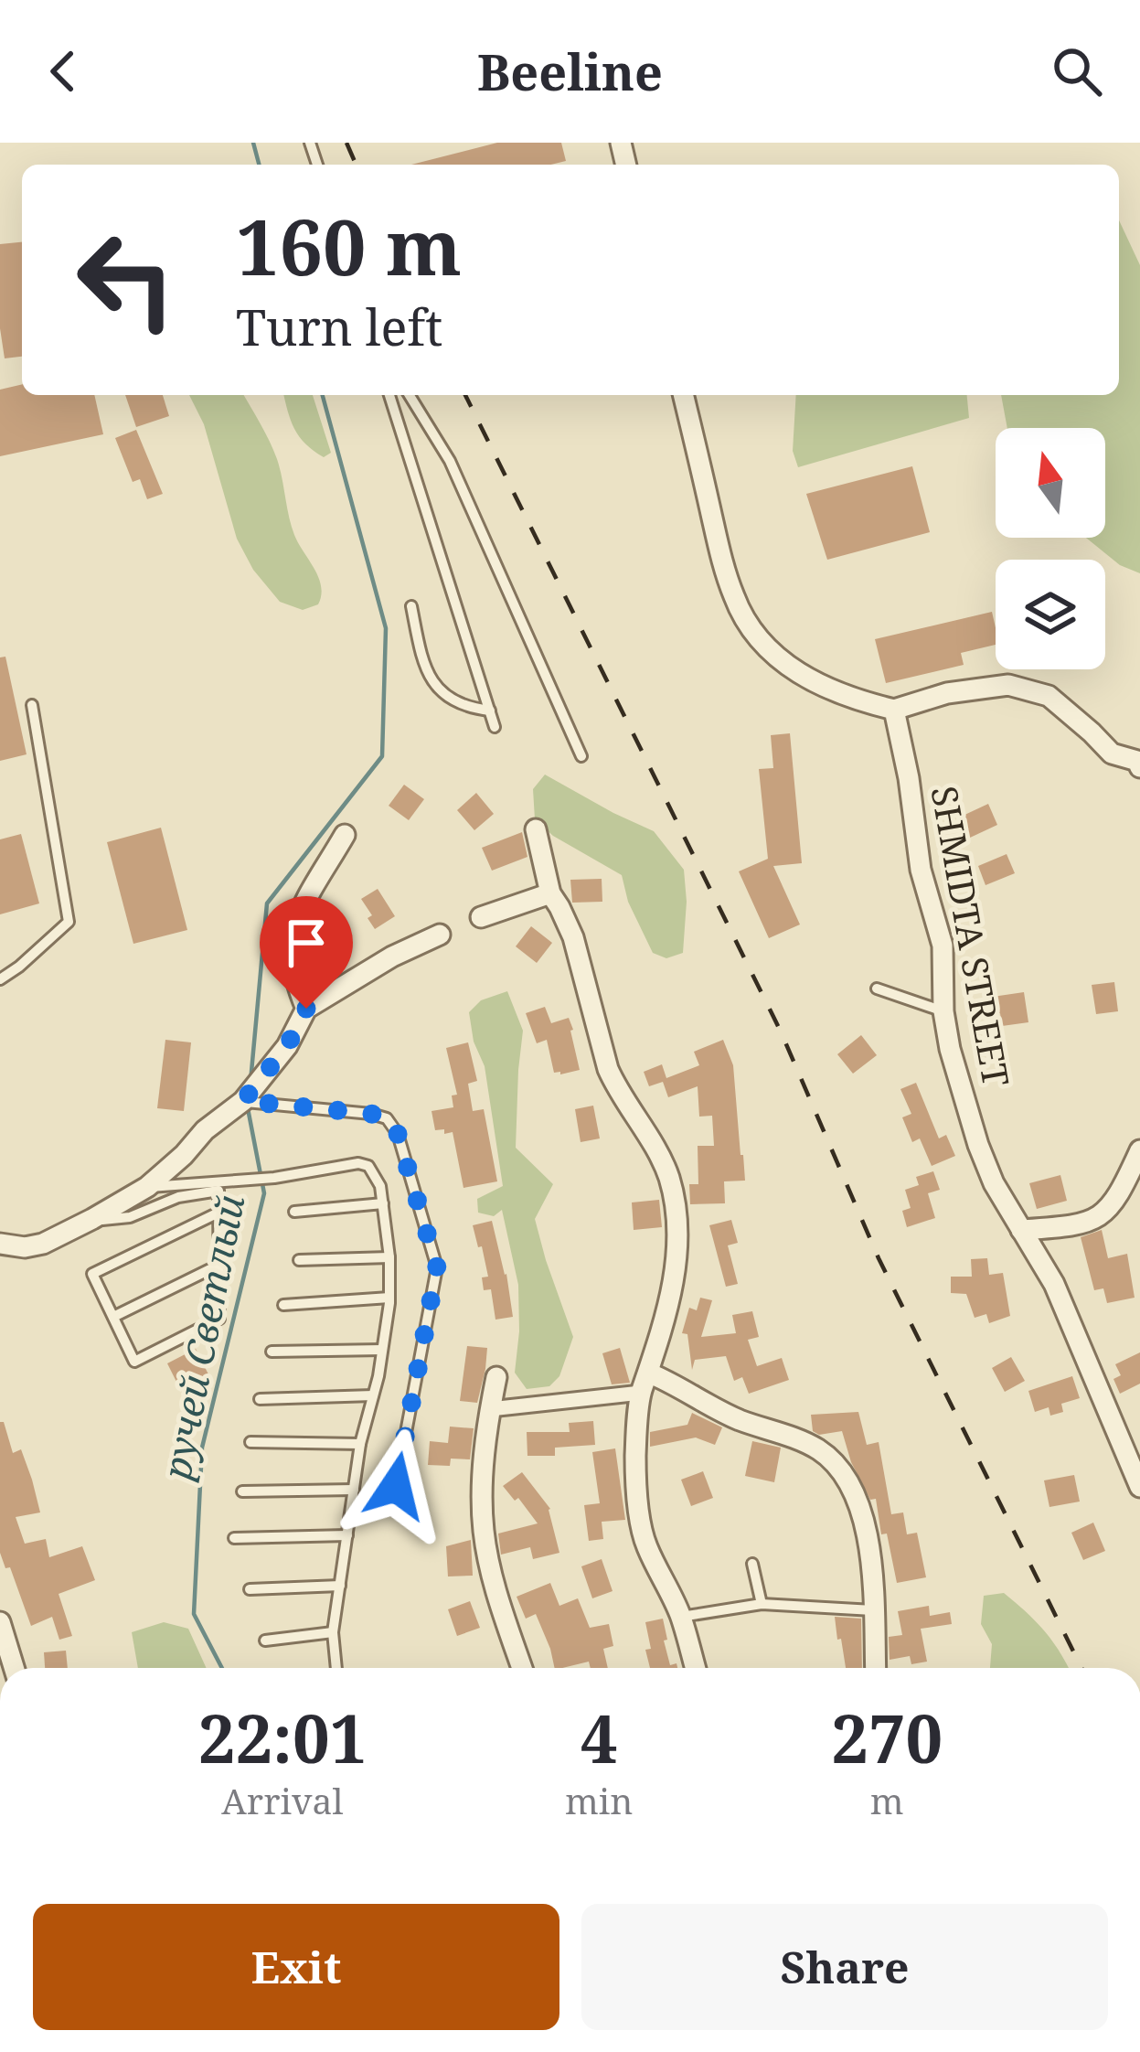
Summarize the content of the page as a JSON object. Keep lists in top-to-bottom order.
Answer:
{
  "streets": {
    "street": ["SHMIDTA STREET"]
  },
  "water": ["ручей Светлый"],
  "north": "top",
  "page": {
    "header": "Beeline",
    "turn": ["160 m", "Turn left"],
    "eta": [
      "22:01",
      "Arrival",
      "4",
      "min",
      "270",
      "m"
    ],
    "buttons": ["Exit", "Share"]
  }
}
